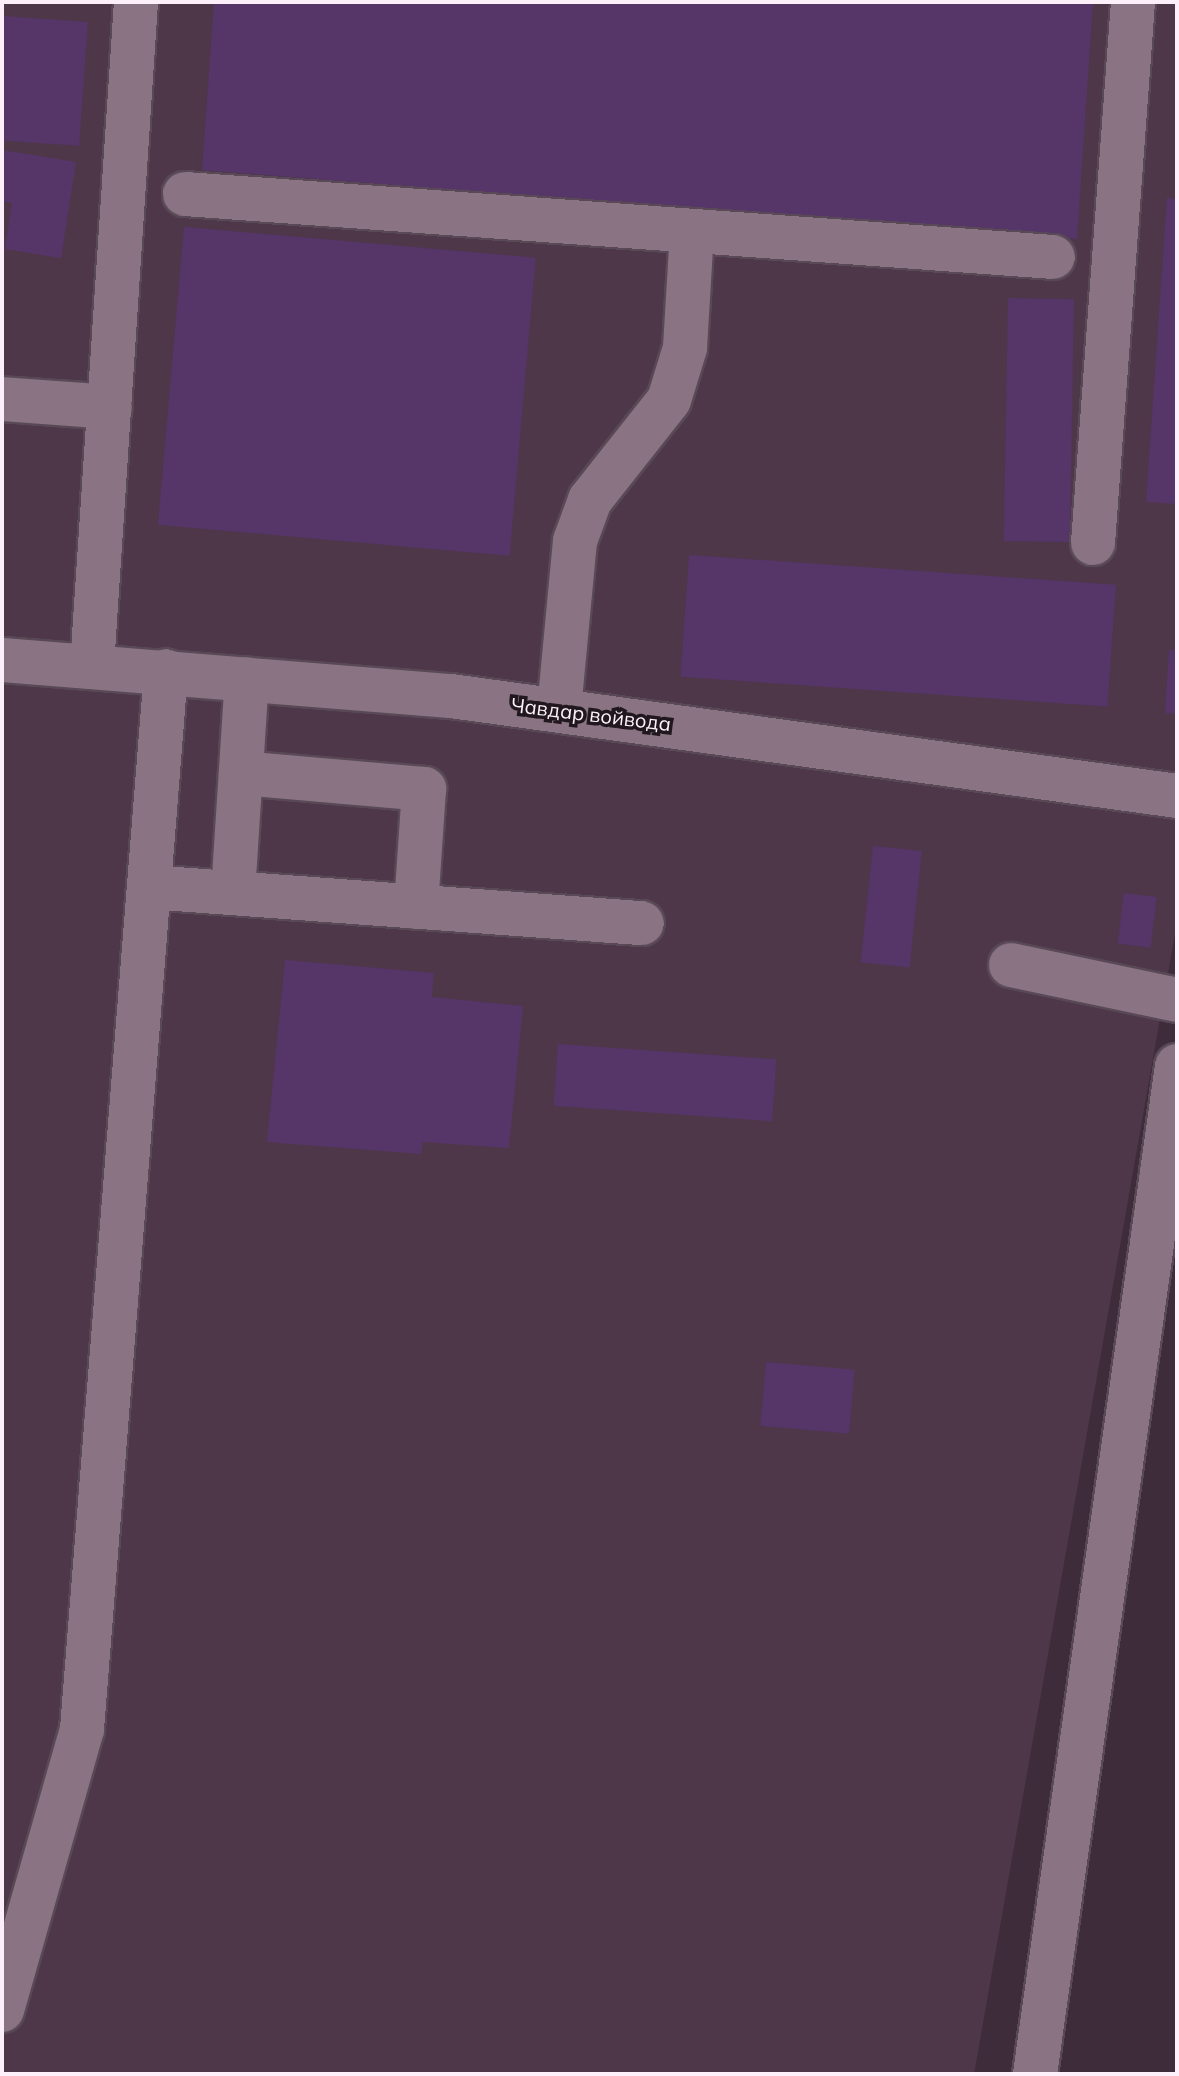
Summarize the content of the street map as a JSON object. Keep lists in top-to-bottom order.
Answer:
{
  "streets": {
    "street": ["Чавдар войвода"]
  }
}
